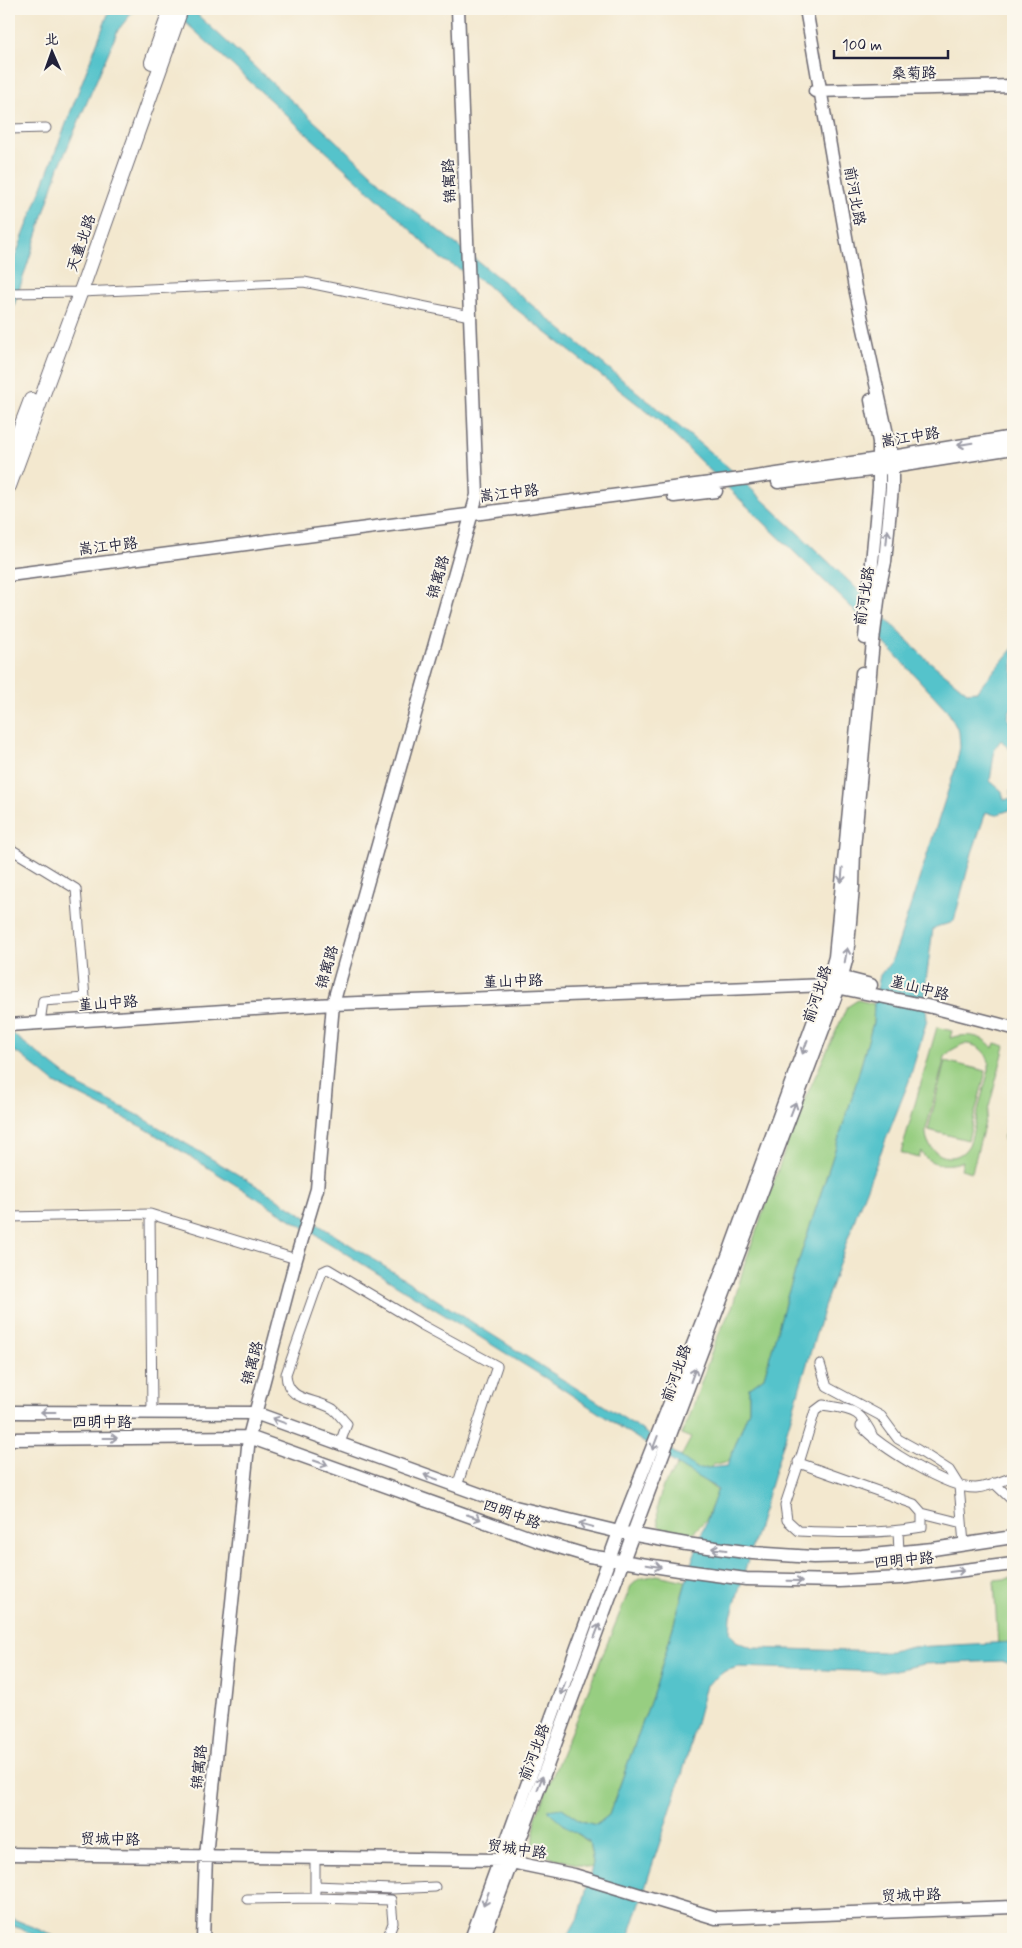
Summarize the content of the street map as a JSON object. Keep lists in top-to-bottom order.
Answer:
{
  "streets": {
    "main road": [
      "桑菊路",
      "锦寓路",
      "前河北路",
      "天童北路",
      "嵩江中路",
      "堇山中路",
      "四明中路",
      "贸城中路"
    ]
  },
  "crossings": [
    ["桑菊路", "前河北路"],
    ["锦寓路", "嵩江中路"],
    ["锦寓路", "堇山中路"],
    ["锦寓路", "四明中路"],
    ["锦寓路", "贸城中路"],
    ["前河北路", "嵩江中路"],
    ["前河北路", "堇山中路"],
    ["前河北路", "四明中路"],
    ["前河北路", "贸城中路"]
  ],
  "scale_bar": "100 m",
  "north": "top"
}
